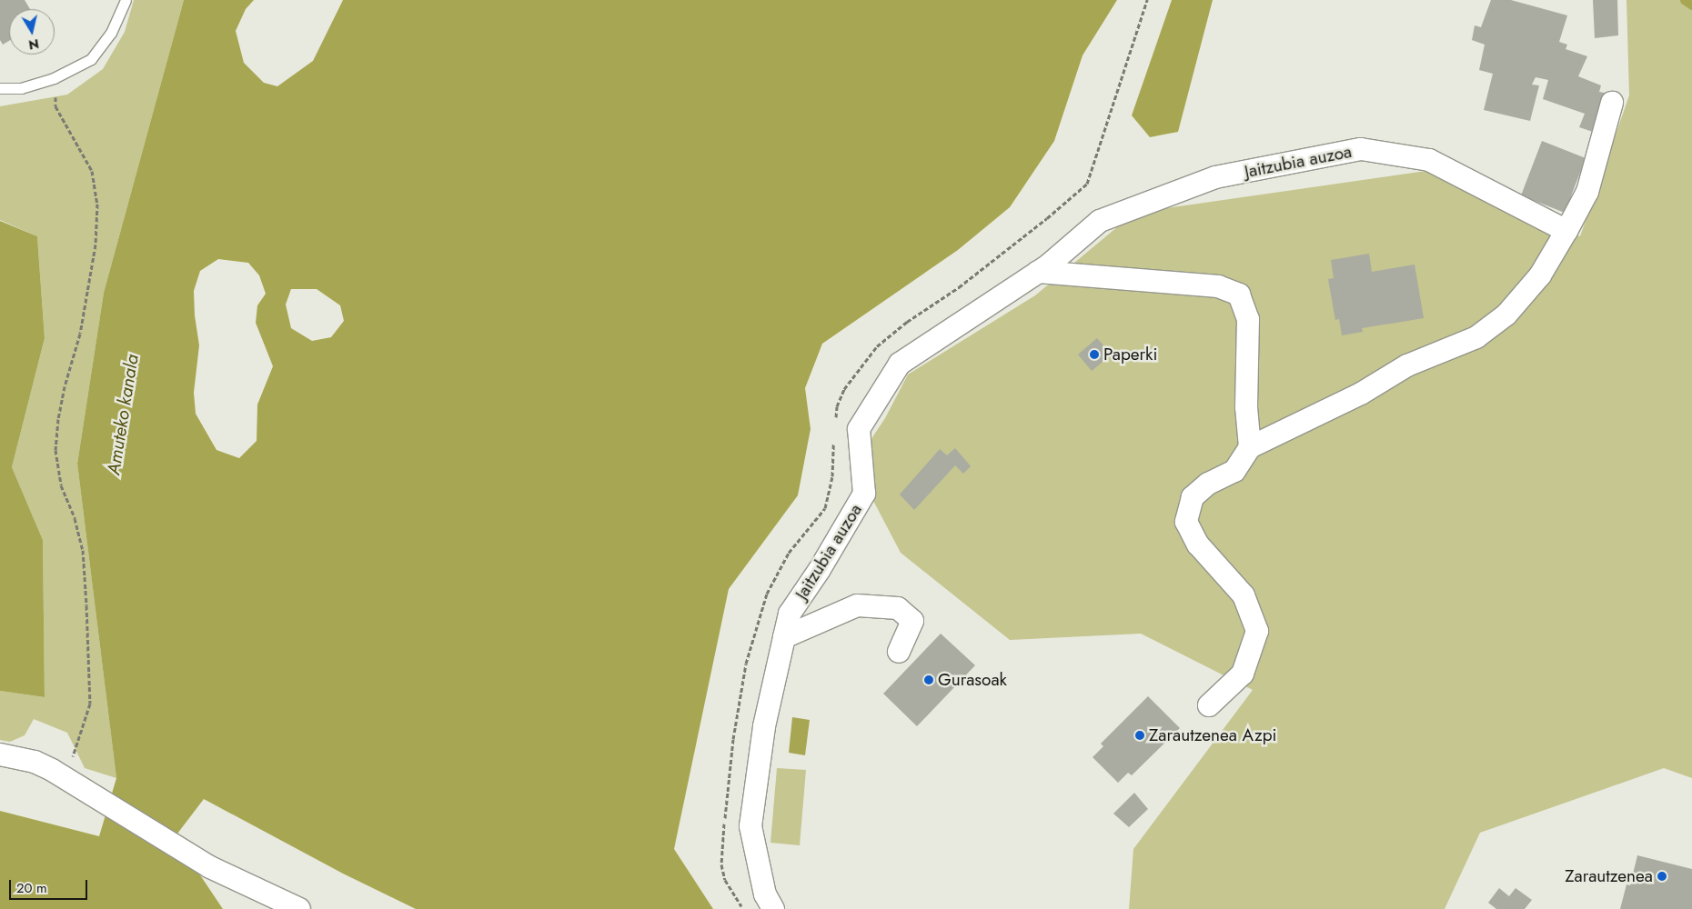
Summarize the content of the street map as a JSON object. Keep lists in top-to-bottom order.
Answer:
{
  "streets": {
    "street": ["Jaitzubia auzoa"]
  },
  "water": ["Amuteko kanala"],
  "places": [
    "Paperki",
    "Gurasoak",
    "Zarautzenea Azpi",
    "Zarautzenea"
  ],
  "scale_bar": "20 m",
  "north": "bottom"
}
